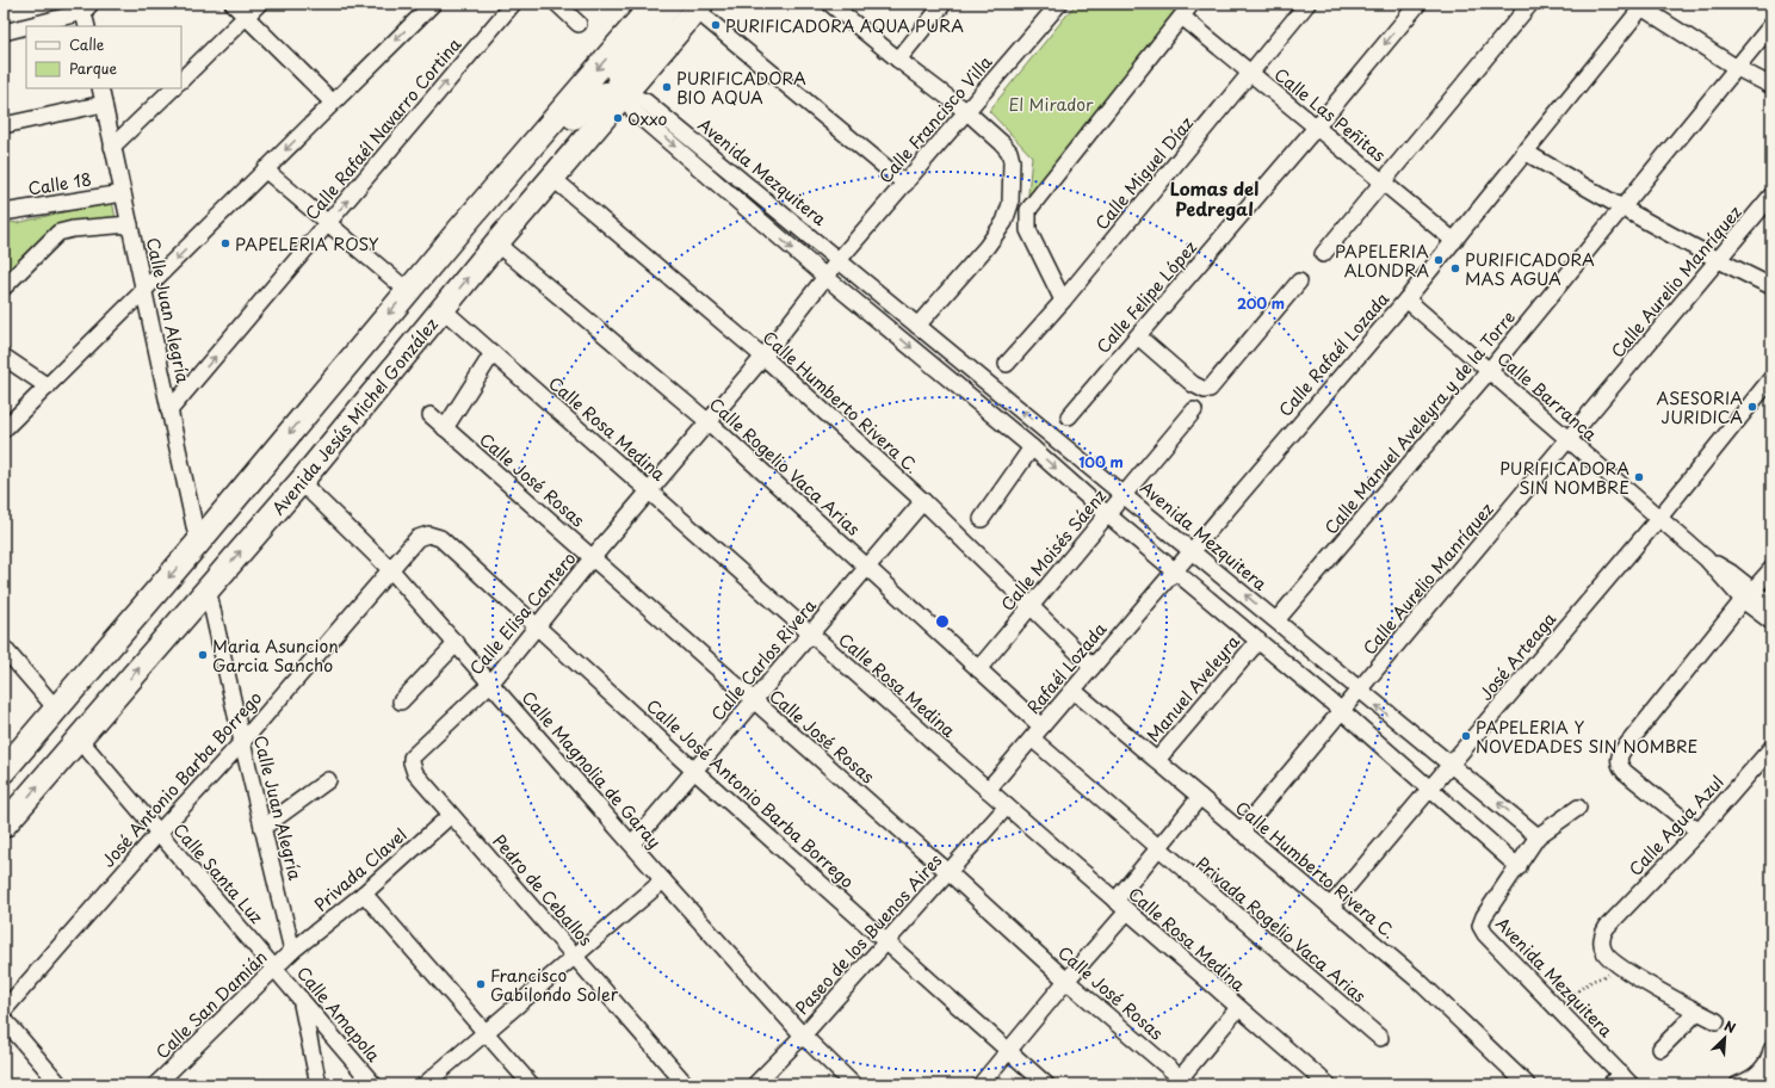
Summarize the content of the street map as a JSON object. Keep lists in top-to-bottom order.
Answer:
{
  "streets": {
    "main road": ["Avenida Jesús Michel González"],
    "street": [
      "Calle Las Peñitas",
      "Calle Francisco Villa",
      "Calle Rafaél Navarro Cortina",
      "Avenida Mezquitera",
      "Calle Miguel Díaz",
      "Calle 18",
      "Calle Aurelio Manríquez",
      "Calle Felipe López",
      "Calle Juan Alegría",
      "Calle Rafaél Lozada",
      "Calle Barranca",
      "Calle Humberto Rivera C.",
      "Calle Manuel Aveleyra y de la Torre",
      "Calle Rosa Medina",
      "Calle Rogelio Vaca Arias",
      "Calle José Rosas",
      "Calle Moisés Sáenz",
      "Calle Elisa Cantero",
      "José Arteaga",
      "Calle Carlos Rivera",
      "Rafaél Lozada",
      "Manuel Aveleyra",
      "Calle Magnolia de Garay",
      "José Antonio Barba Borrego",
      "Calle José Antonio Barba Borrego",
      "Calle Agua Azul",
      "Privada Clavel",
      "Calle Santa Luz",
      "Pedro de Ceballos",
      "Privada Rogelio Vaca Arias",
      "Paseo de los Buenos Aires",
      "Calle San Damián",
      "Calle Amapola"
    ]
  },
  "crossings": [
    ["Calle Las Peñitas", "Calle Miguel Díaz"],
    ["Calle Las Peñitas", "Calle Felipe López"],
    ["Calle Las Peñitas", "Calle Rafaél Lozada"],
    ["Calle Francisco Villa", "Avenida Mezquitera"],
    ["Calle Francisco Villa", "Calle Elisa Cantero"],
    ["Calle Rafaél Navarro Cortina", "Calle Juan Alegría"],
    ["Avenida Mezquitera", "Calle Aurelio Manríquez"],
    ["Avenida Mezquitera", "Calle Rafaél Lozada"],
    ["Avenida Mezquitera", "Avenida Jesús Michel González"],
    ["Avenida Mezquitera", "Calle Manuel Aveleyra y de la Torre"],
    ["Avenida Mezquitera", "Calle Moisés Sáenz"],
    ["Avenida Mezquitera", "Calle Elisa Cantero"],
    ["Avenida Mezquitera", "José Arteaga"],
    ["Calle 18", "Calle Juan Alegría"],
    ["Calle Aurelio Manríquez", "Calle Barranca"],
    ["Calle Aurelio Manríquez", "Calle Humberto Rivera C."],
    ["Calle Juan Alegría", "Avenida Jesús Michel González"],
    ["Calle Juan Alegría", "José Antonio Barba Borrego"],
    ["Calle Juan Alegría", "Privada Clavel"],
    ["Calle Juan Alegría", "Calle San Damián"],
    ["Calle Rafaél Lozada", "Calle Barranca"],
    ["Calle Rafaél Lozada", "Rafaél Lozada"],
    ["Calle Barranca", "Calle Manuel Aveleyra y de la Torre"],
    ["Calle Barranca", "José Arteaga"],
    ["Calle Humberto Rivera C.", "Avenida Jesús Michel González"],
    ["Calle Humberto Rivera C.", "Calle Moisés Sáenz"],
    ["Calle Humberto Rivera C.", "Calle Elisa Cantero"],
    ["Calle Humberto Rivera C.", "José Arteaga"],
    ["Calle Humberto Rivera C.", "Calle Carlos Rivera"],
    ["Calle Humberto Rivera C.", "Rafaél Lozada"],
    ["Calle Humberto Rivera C.", "Manuel Aveleyra"],
    ["Avenida Jesús Michel González", "Calle Rosa Medina"],
    ["Avenida Jesús Michel González", "Calle Rogelio Vaca Arias"],
    ["Avenida Jesús Michel González", "Calle Magnolia de Garay"],
    ["Avenida Jesús Michel González", "Calle Santa Luz"],
    ["Calle Rosa Medina", "Calle Elisa Cantero"],
    ["Calle Rosa Medina", "Calle Carlos Rivera"],
    ["Calle Rosa Medina", "Rafaél Lozada"],
    ["Calle Rosa Medina", "Paseo de los Buenos Aires"],
    ["Calle Rogelio Vaca Arias", "Calle Moisés Sáenz"],
    ["Calle Rogelio Vaca Arias", "Calle Elisa Cantero"],
    ["Calle Rogelio Vaca Arias", "Calle Carlos Rivera"],
    ["Calle Rogelio Vaca Arias", "Rafaél Lozada"],
    ["Calle Rogelio Vaca Arias", "Privada Rogelio Vaca Arias"],
    ["Calle José Rosas", "Calle Elisa Cantero"],
    ["Calle José Rosas", "Calle Carlos Rivera"],
    ["Calle José Rosas", "Paseo de los Buenos Aires"],
    ["Calle Elisa Cantero", "Calle Magnolia de Garay"],
    ["Calle Elisa Cantero", "Calle José Antonio Barba Borrego"],
    ["Calle Elisa Cantero", "Pedro de Ceballos"],
    ["Calle Carlos Rivera", "Calle Magnolia de Garay"],
    ["Calle Carlos Rivera", "Calle José Antonio Barba Borrego"],
    ["Calle Magnolia de Garay", "José Antonio Barba Borrego"],
    ["Calle Magnolia de Garay", "Paseo de los Buenos Aires"],
    ["José Antonio Barba Borrego", "Calle José Antonio Barba Borrego"],
    ["José Antonio Barba Borrego", "Calle Santa Luz"],
    ["Calle José Antonio Barba Borrego", "Paseo de los Buenos Aires"],
    ["Privada Clavel", "Pedro de Ceballos"],
    ["Privada Clavel", "Calle San Damián"],
    ["Calle Santa Luz", "Calle San Damián"],
    ["Calle Santa Luz", "Calle Amapola"],
    ["Calle San Damián", "Calle Amapola"]
  ],
  "districts": ["Lomas del Pedregal"],
  "parks": ["El Mirador"],
  "places": [
    "PURIFICADORA AQUA PURA",
    "PURIFICADORA BIO AQUA",
    "Oxxo",
    "PAPELERIA ROSY",
    "PAPELERIA ALONDRA",
    "PURIFICADORA MAS AGUA",
    "ASESORIA JURIDICA",
    "PURIFICADORA SIN NOMBRE",
    "Maria Asuncion Garcia Sancho",
    "PAPELERIA Y NOVEDADES SIN NOMBRE",
    "Francisco Gabilondo Soler"
  ],
  "legend": ["Calle", "Parque"],
  "north": "top right",
  "rings": ["200 m", "100 m"]
}
